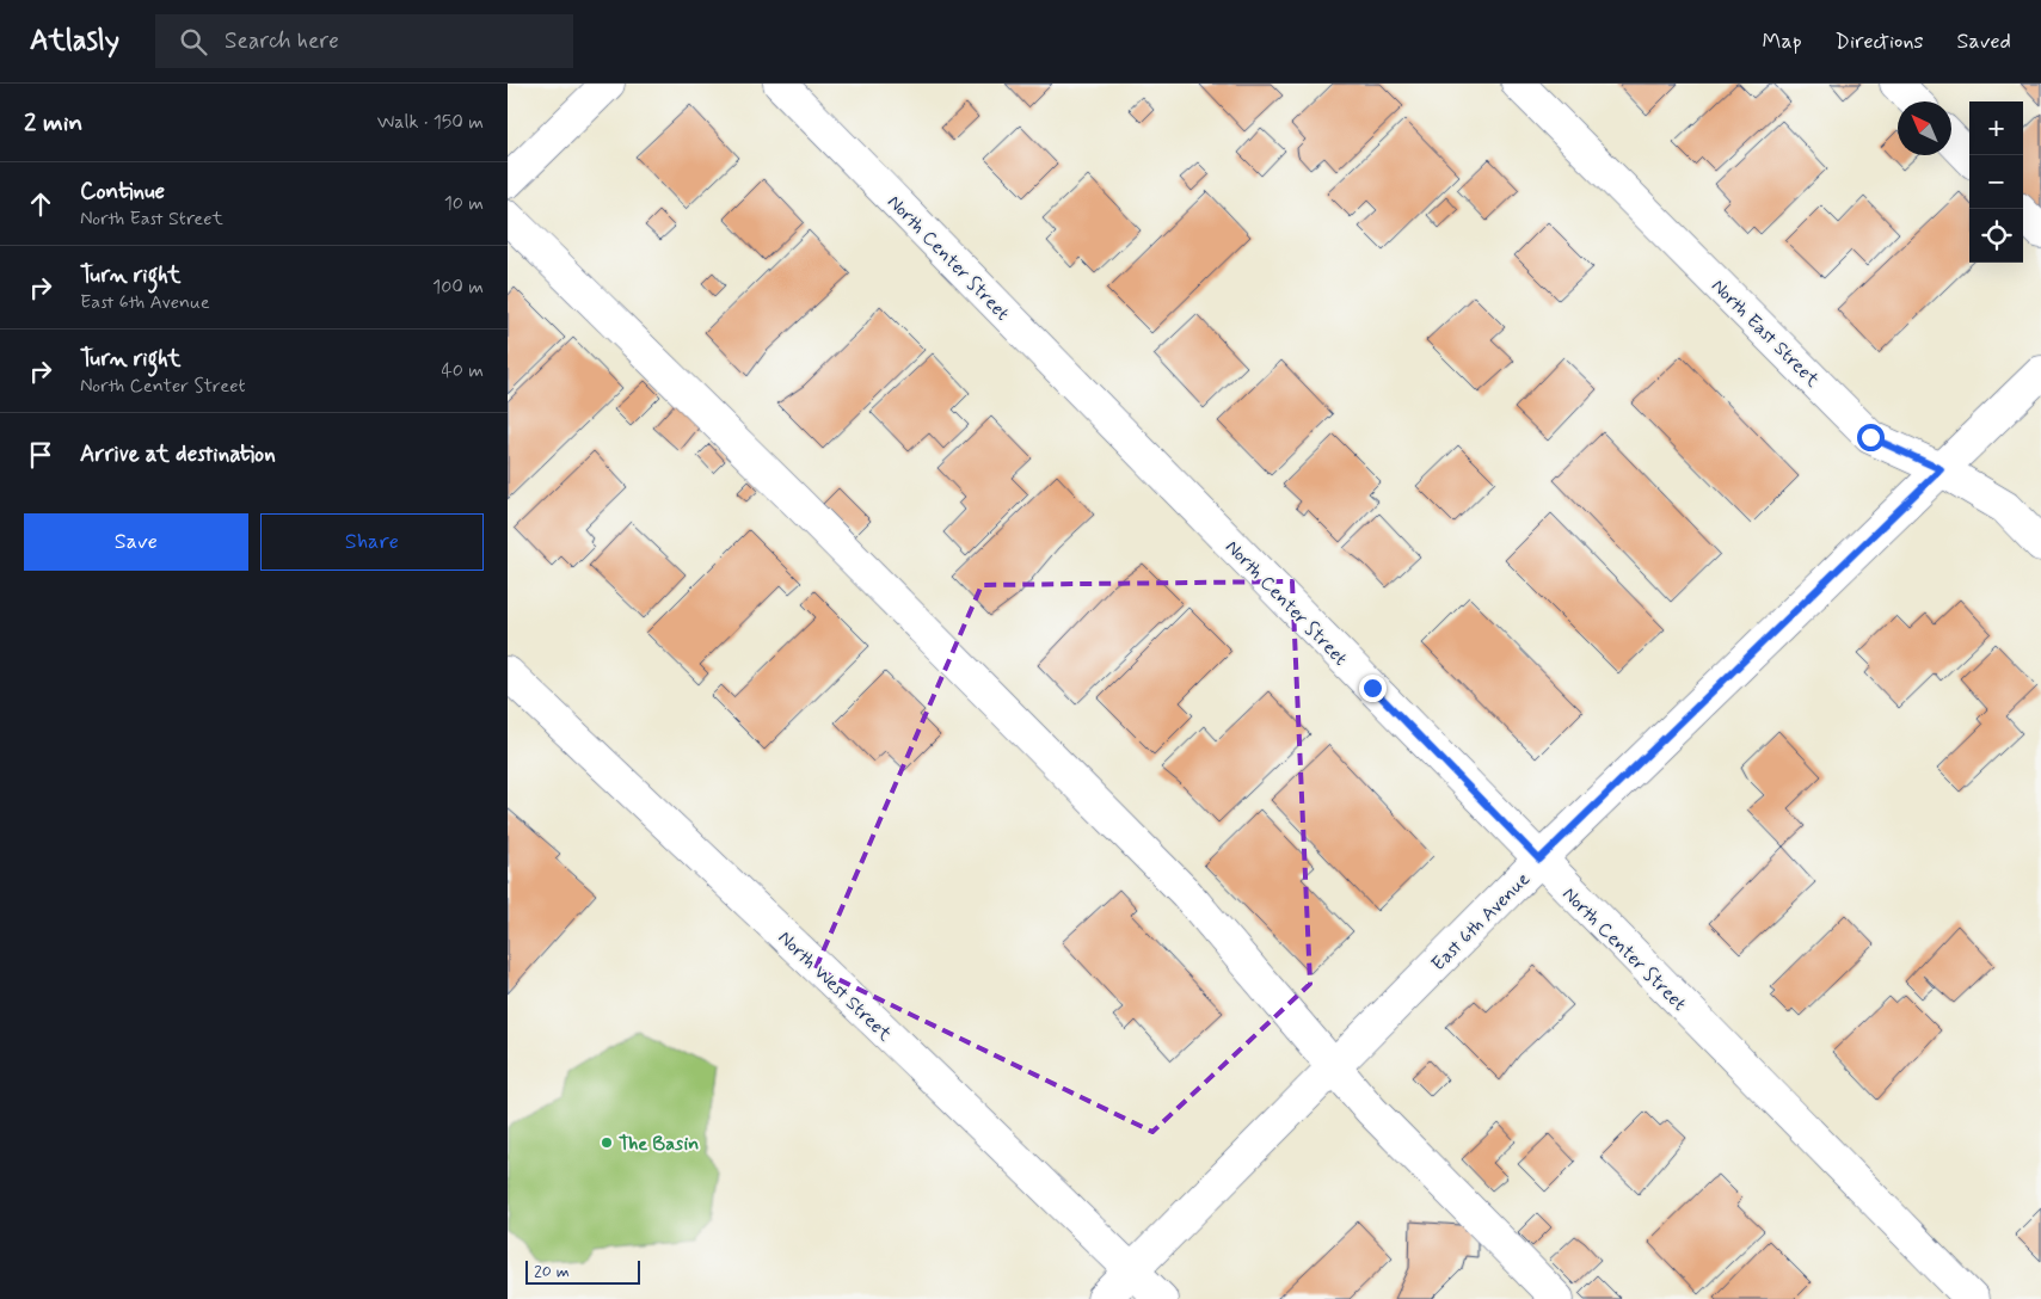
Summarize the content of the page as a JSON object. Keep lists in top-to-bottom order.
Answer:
{
  "streets": {
    "street": [
      "North Center Street",
      "North East Street",
      "East 6th Avenue",
      "North West Street"
    ]
  },
  "crossings": [
    ["North Center Street", "East 6th Avenue"],
    ["North East Street", "East 6th Avenue"],
    ["East 6th Avenue", "North West Street"]
  ],
  "places": ["The Basin"],
  "scale_bar": "20 m",
  "north": "top left",
  "page": {
    "header": "Atlasly",
    "search": "Search here",
    "nav": ["Map", "Directions", "Saved"],
    "heading": ["2 min", "Walk · 150 m"],
    "map_buttons": ["+", "−"],
    "list": [
      ["Continue", "North East Street", "10 m"],
      ["Turn right", "East 6th Avenue", "100 m"],
      ["Turn right", "North Center Street", "40 m"],
      "Arrive at destination"
    ],
    "buttons": ["Save", "Share"],
    "scale": "20 m"
  }
}
